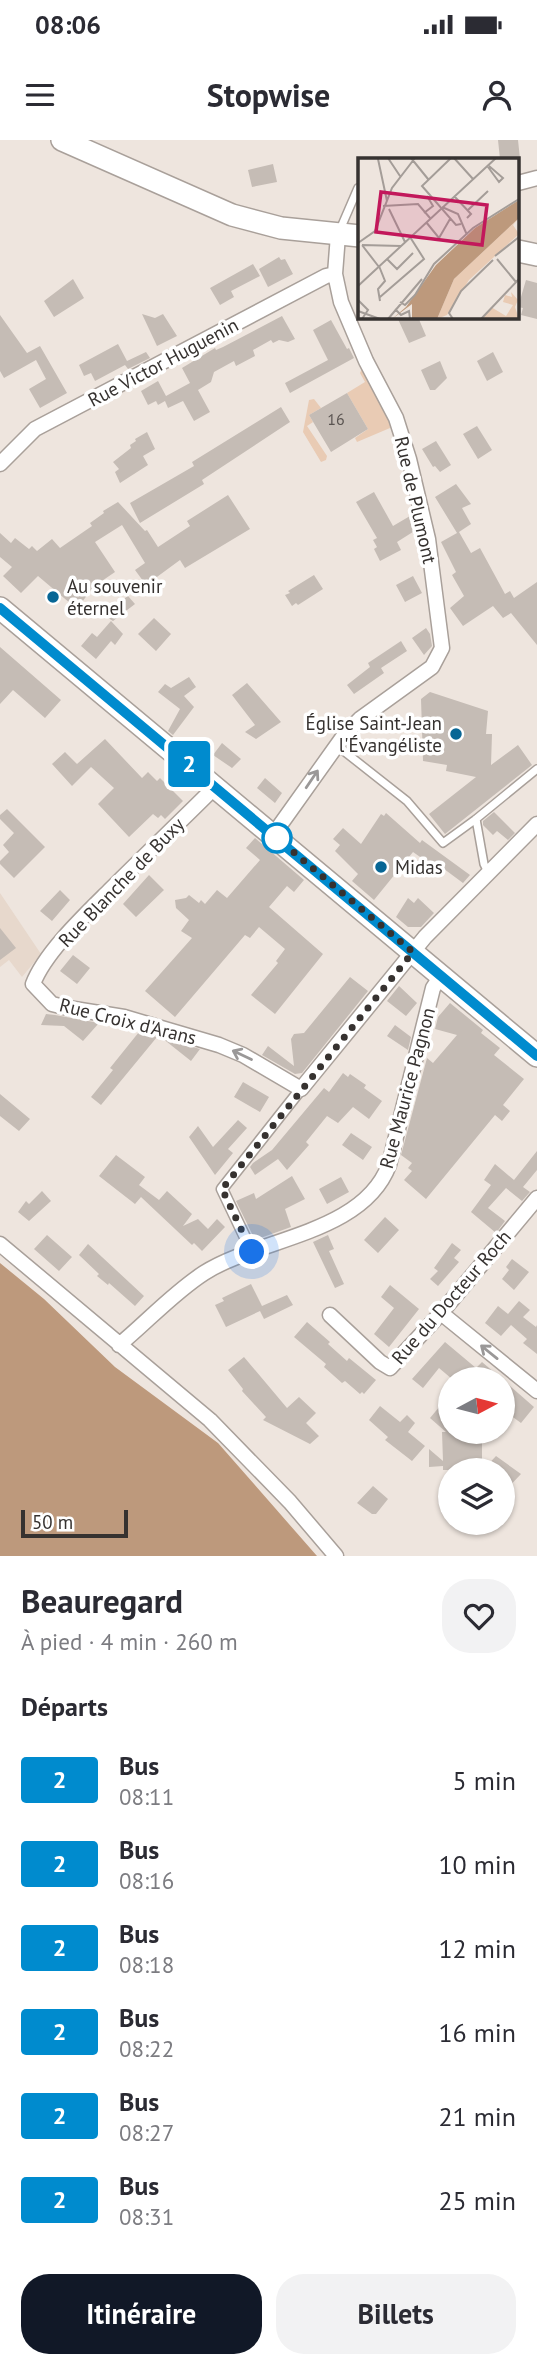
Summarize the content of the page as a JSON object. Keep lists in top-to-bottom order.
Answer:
{
  "streets": {
    "street": [
      "Rue Victor Huguenin",
      "Rue de Plumont",
      "Rue Blanche de Buxy",
      "Rue Croix d'Arans",
      "Rue Maurice Pagnon",
      "Rue du Docteur Roch"
    ]
  },
  "crossings": [
    ["Rue Victor Huguenin", "Rue de Plumont"],
    ["Rue Blanche de Buxy", "Rue Croix d'Arans"]
  ],
  "one_way": ["Rue Croix d'Arans"],
  "places": ["Au souvenir éternel", "Église Saint-Jean l'Évangéliste", "Midas"],
  "lines": ["bus line 2"],
  "house_numbers": ["16"],
  "scale_bar": "50 m",
  "north": "right",
  "page": {
    "status": "08:06",
    "header": "Stopwise",
    "on_map": "2",
    "scale": "50 m",
    "heading": [
      ["Beauregard", "À pied · 4 min · 260 m"],
      "Départs"
    ],
    "list": [
      {
        "mark": "2",
        "name": "Bus",
        "note": "08:11",
        "value": "5 min"
      },
      {
        "mark": "2",
        "name": "Bus",
        "note": "08:16",
        "value": "10 min"
      },
      {
        "mark": "2",
        "name": "Bus",
        "note": "08:18",
        "value": "12 min"
      },
      {
        "mark": "2",
        "name": "Bus",
        "note": "08:22",
        "value": "16 min"
      },
      {
        "mark": "2",
        "name": "Bus",
        "note": "08:27",
        "value": "21 min"
      },
      {
        "mark": "2",
        "name": "Bus",
        "note": "08:31",
        "value": "25 min"
      }
    ],
    "buttons": ["Itinéraire", "Billets"]
  }
}
